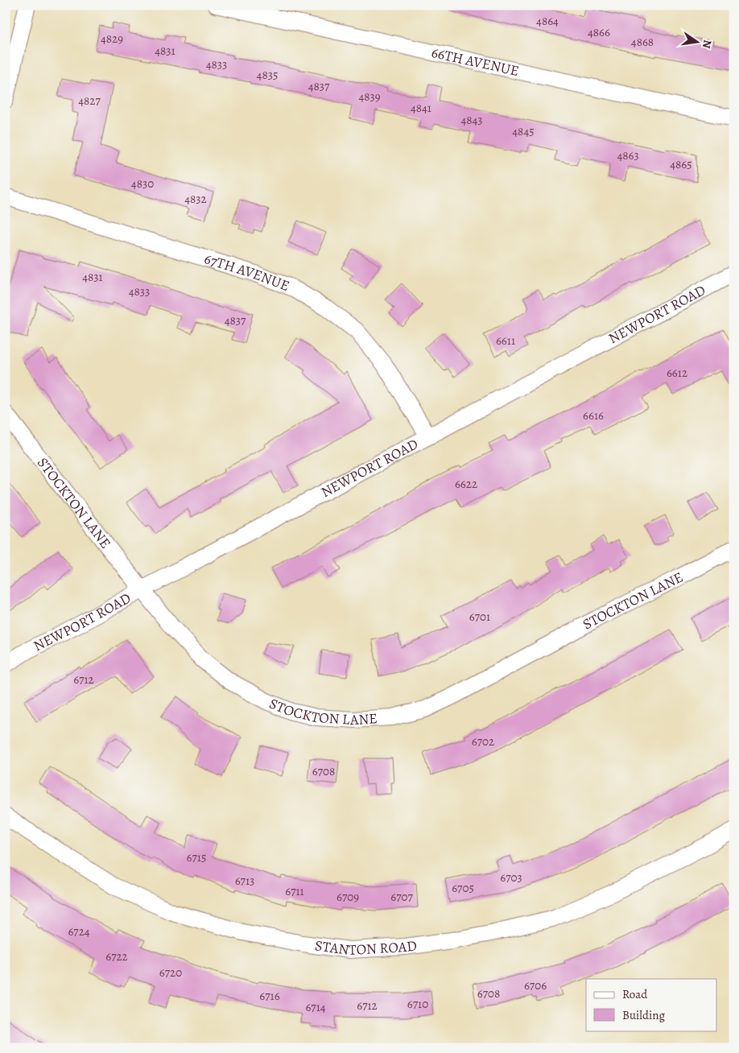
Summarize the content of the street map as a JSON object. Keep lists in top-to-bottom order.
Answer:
{
  "streets": {
    "street": [
      "66TH AVENUE",
      "67TH AVENUE",
      "NEWPORT ROAD",
      "STOCKTON LANE",
      "STANTON ROAD"
    ]
  },
  "crossings": [
    ["67TH AVENUE", "NEWPORT ROAD"],
    ["NEWPORT ROAD", "STOCKTON LANE"]
  ],
  "house_numbers": [
    "4864",
    "4866",
    "4829",
    "4868",
    "4831",
    "4833",
    "4835",
    "4837",
    "4839",
    "4827",
    "4841",
    "4843",
    "4845",
    "4863",
    "4865",
    "4830",
    "4832",
    "4831",
    "4833",
    "4837",
    "6611",
    "6612",
    "6616",
    "6622",
    "6701",
    "6712",
    "6702",
    "6708",
    "6715",
    "6703",
    "6713",
    "6705",
    "6711",
    "6709",
    "6707",
    "6724",
    "6722",
    "6720",
    "6706",
    "6708",
    "6716",
    "6710",
    "6712",
    "6714"
  ],
  "legend": ["Road", "Building"],
  "north": "right"
}
